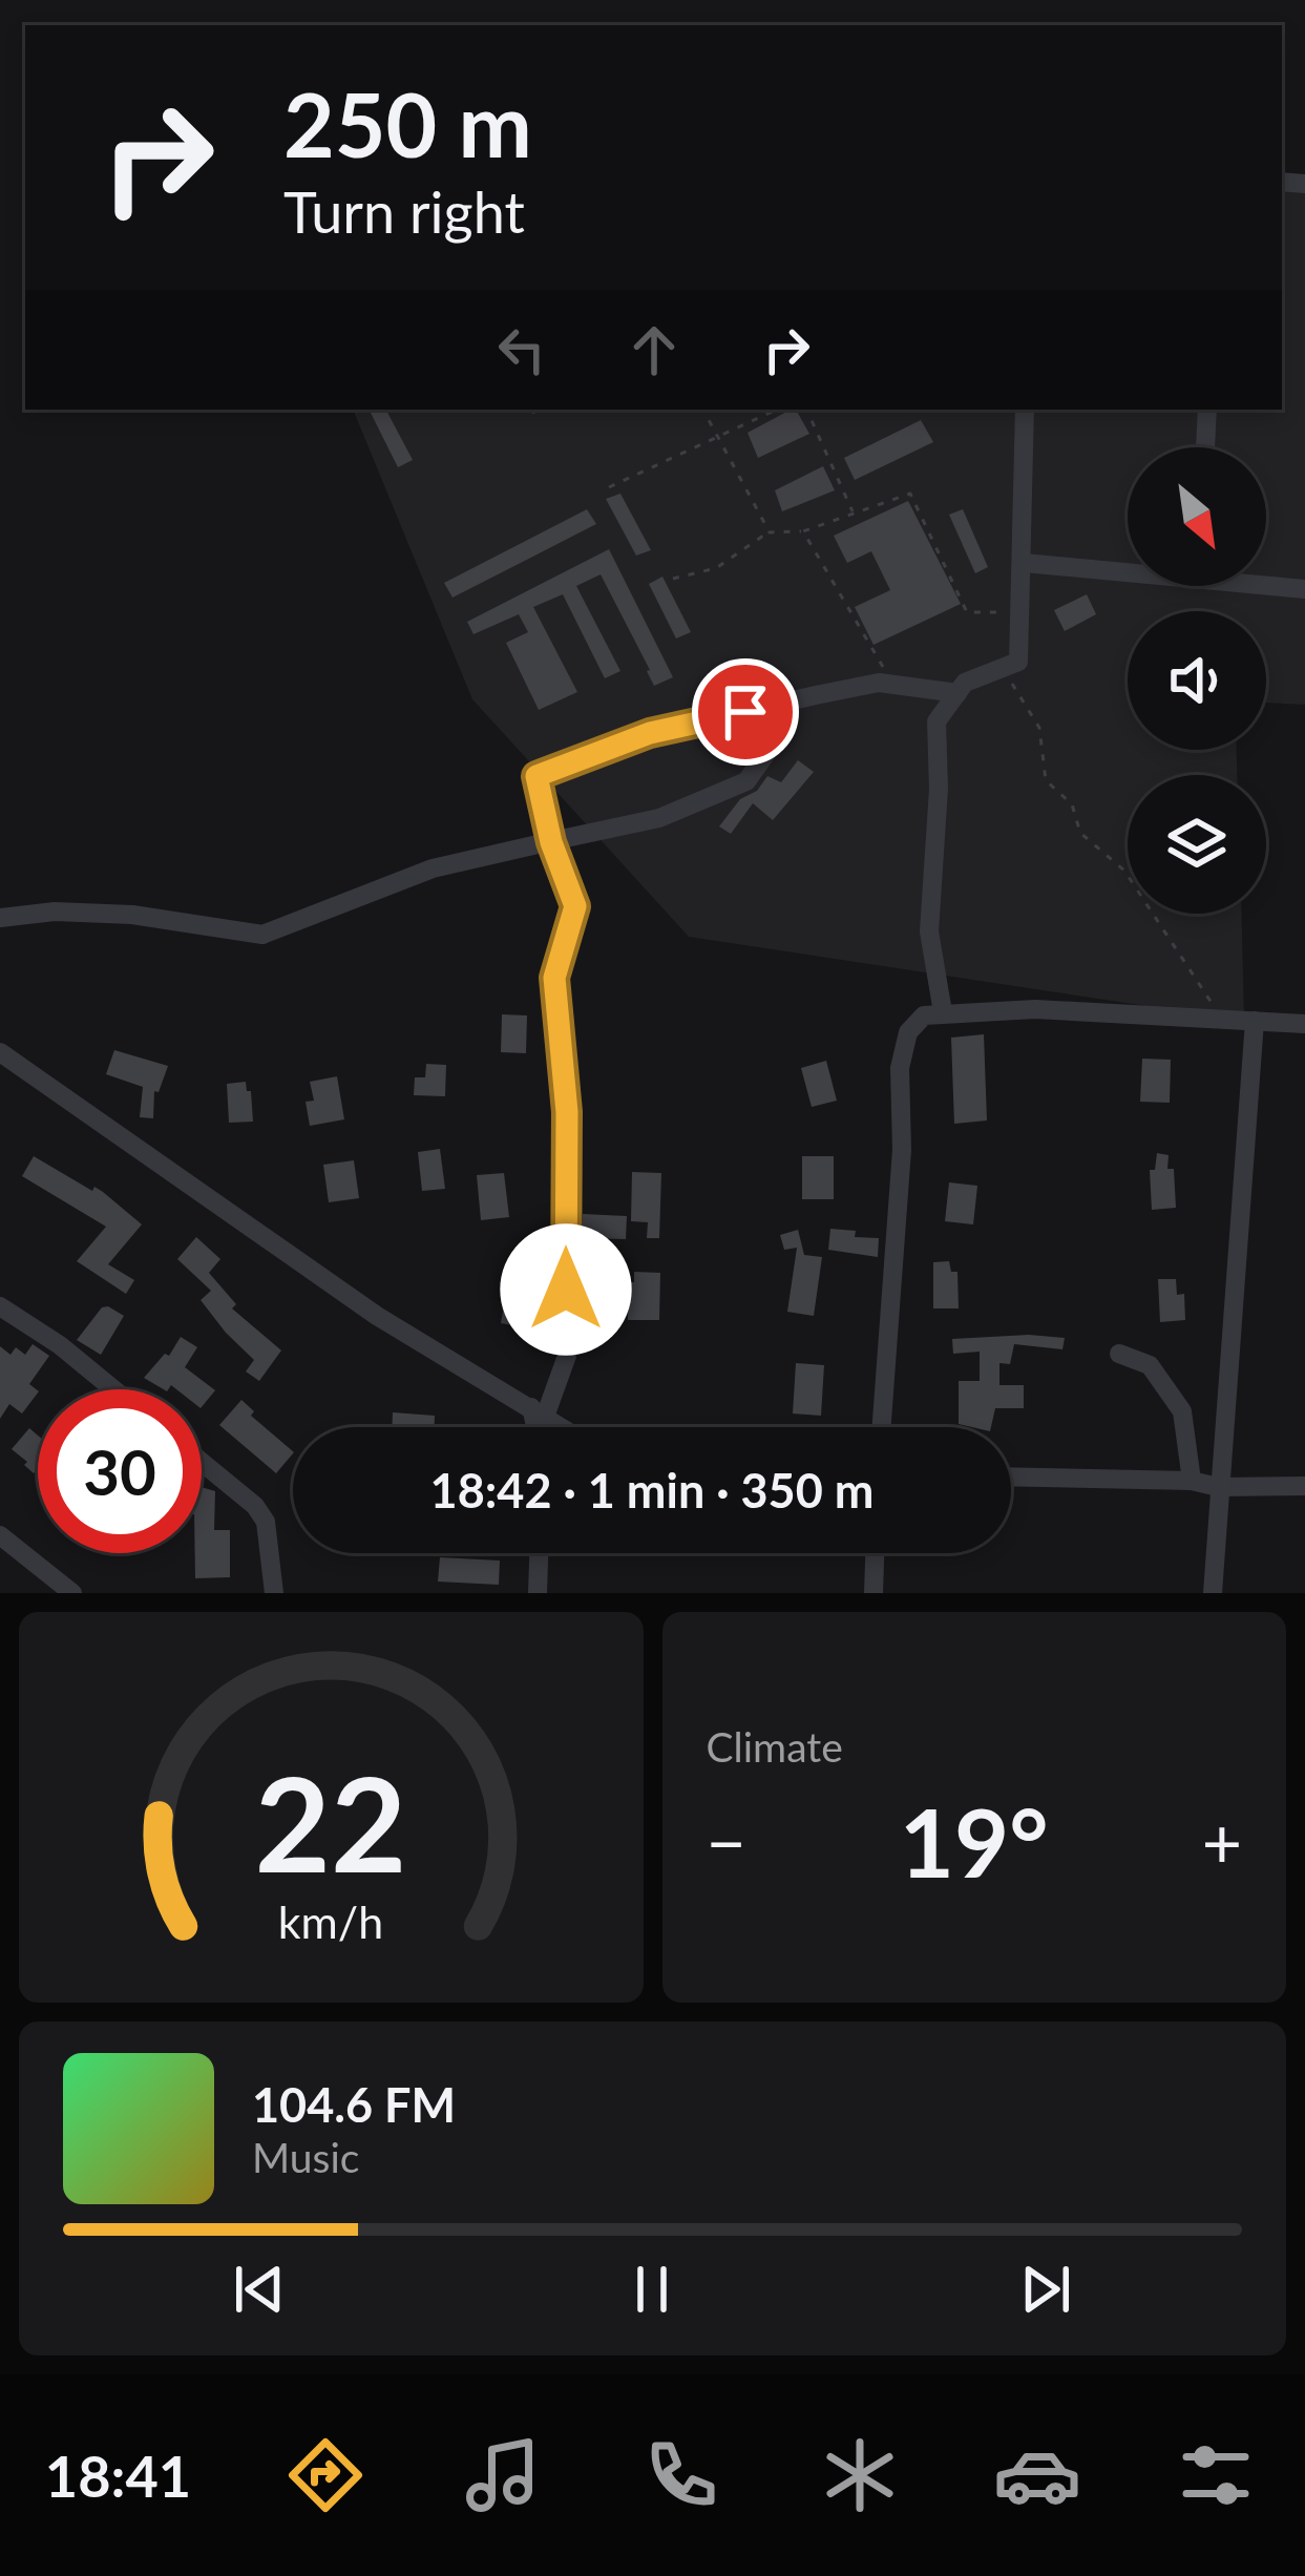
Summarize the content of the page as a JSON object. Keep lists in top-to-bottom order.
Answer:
{
  "north": "bottom right",
  "page": {
    "turn": ["250 m", "Turn right"],
    "limit": "30",
    "trip": "18:42 · 1 min · 350 m",
    "tile": "Climate",
    "heat": ["−", "19°", "+"],
    "song": ["104.6 FM", "Music"],
    "tabs": "18:41",
    "gauge": ["22", "km/h"]
  }
}
